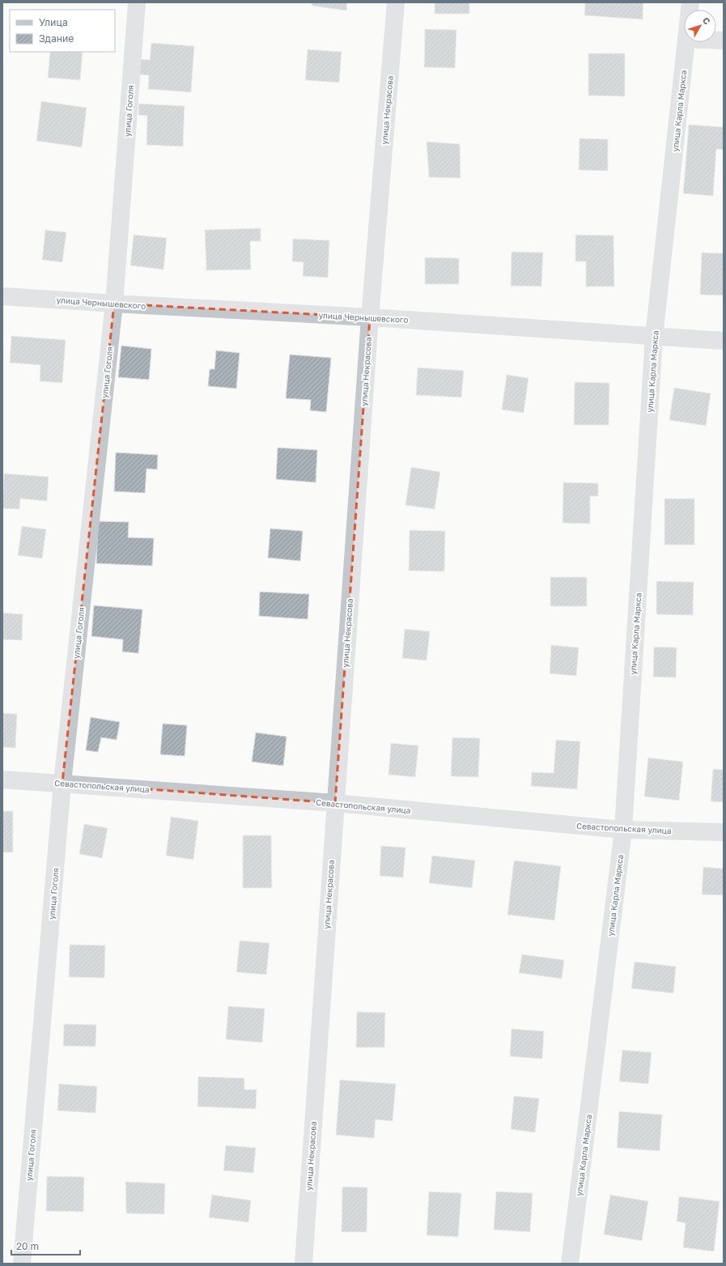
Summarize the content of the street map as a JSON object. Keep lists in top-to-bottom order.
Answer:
{
  "streets": {
    "street": [
      "улица Некрасова",
      "улица Гоголя",
      "улица Карла Маркса",
      "улица Чернышевского",
      "Севастопольская улица"
    ]
  },
  "crossings": [
    ["улица Некрасова", "улица Чернышевского"],
    ["улица Некрасова", "Севастопольская улица"],
    ["улица Гоголя", "улица Чернышевского"],
    ["улица Гоголя", "Севастопольская улица"],
    ["улица Карла Маркса", "улица Чернышевского"],
    ["улица Карла Маркса", "Севастопольская улица"]
  ],
  "legend": ["Улица", "Здание"],
  "scale_bar": "20 m",
  "north": "top right"
}
